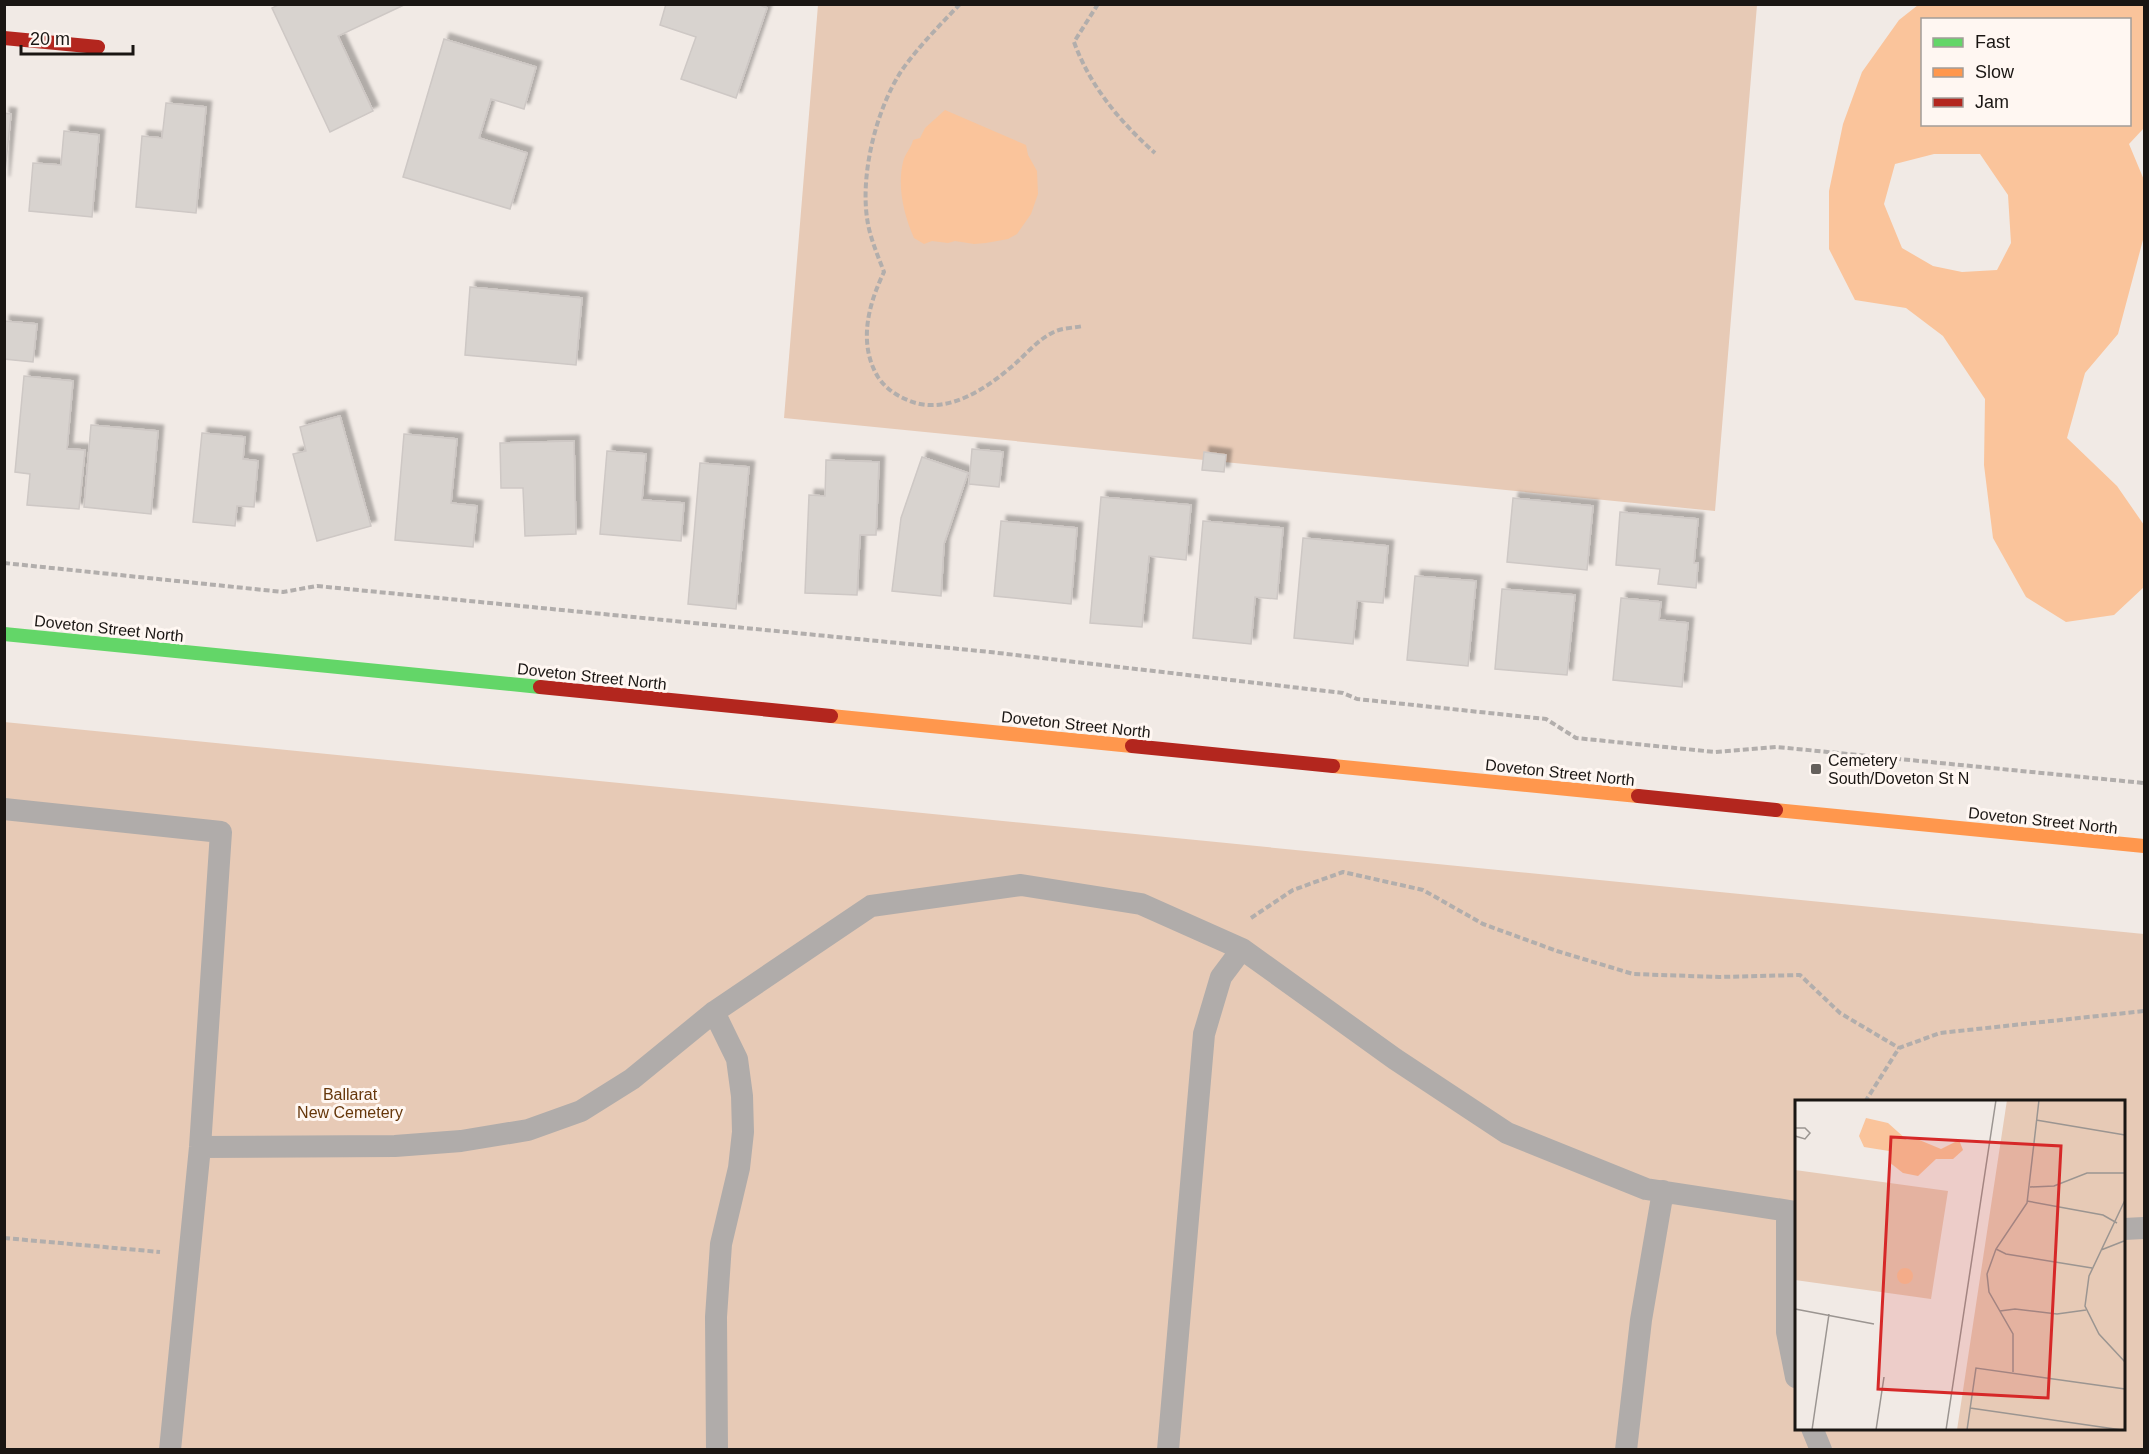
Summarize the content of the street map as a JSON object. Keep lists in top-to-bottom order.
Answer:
{
  "streets": {
    "street": ["Doveton Street North"]
  },
  "parks": ["Ballarat New Cemetery"],
  "places": {
    "transit": ["Cemetery South/Doveton St N"]
  },
  "legend": ["Fast", "Slow", "Jam"],
  "scale_bar": "20 m"
}
